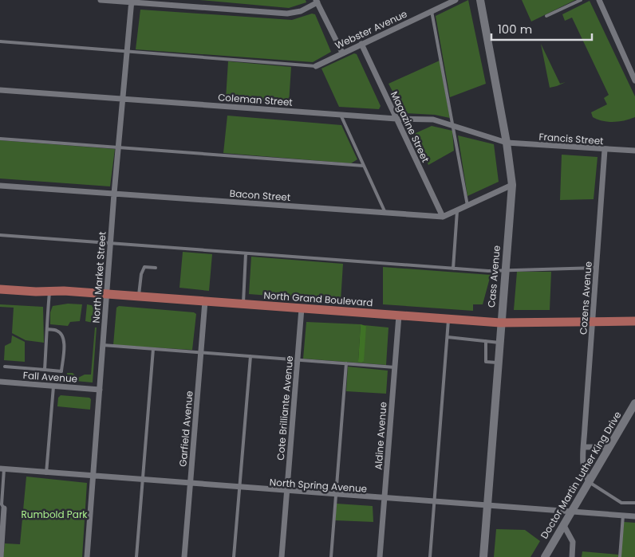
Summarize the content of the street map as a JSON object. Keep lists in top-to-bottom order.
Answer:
{
  "streets": {
    "main road": ["Cass Avenue", "North Grand Boulevard", "Doctor Martin Luther King Drive"],
    "street": [
      "Webster Avenue",
      "Coleman Street",
      "Magazine Street",
      "Francis Street",
      "Bacon Street",
      "North Market Street",
      "Cozens Avenue",
      "Fall Avenue",
      "Cote Brilliante Avenue",
      "Garfield Avenue",
      "Aldine Avenue",
      "North Spring Avenue"
    ]
  },
  "crossings": [
    ["Webster Avenue", "Magazine Street"],
    ["Coleman Street", "Magazine Street"],
    ["Coleman Street", "Francis Street"],
    ["Coleman Street", "Cass Avenue"],
    ["Coleman Street", "North Market Street"],
    ["Magazine Street", "Bacon Street"],
    ["Francis Street", "Cass Avenue"],
    ["Francis Street", "Cozens Avenue"],
    ["Bacon Street", "Cass Avenue"],
    ["Bacon Street", "North Market Street"],
    ["Cass Avenue", "North Grand Boulevard"],
    ["Cass Avenue", "North Spring Avenue"],
    ["North Market Street", "North Grand Boulevard"],
    ["North Market Street", "Fall Avenue"],
    ["North Market Street", "North Spring Avenue"],
    ["Cozens Avenue", "North Grand Boulevard"],
    ["Cozens Avenue", "Doctor Martin Luther King Drive"],
    ["North Grand Boulevard", "Cote Brilliante Avenue"],
    ["North Grand Boulevard", "Garfield Avenue"],
    ["North Grand Boulevard", "Aldine Avenue"],
    ["Cote Brilliante Avenue", "North Spring Avenue"],
    ["Garfield Avenue", "North Spring Avenue"],
    ["Aldine Avenue", "North Spring Avenue"],
    ["Doctor Martin Luther King Drive", "North Spring Avenue"]
  ],
  "parks": ["Rumbold Park"],
  "scale_bar": "100 m"
}
